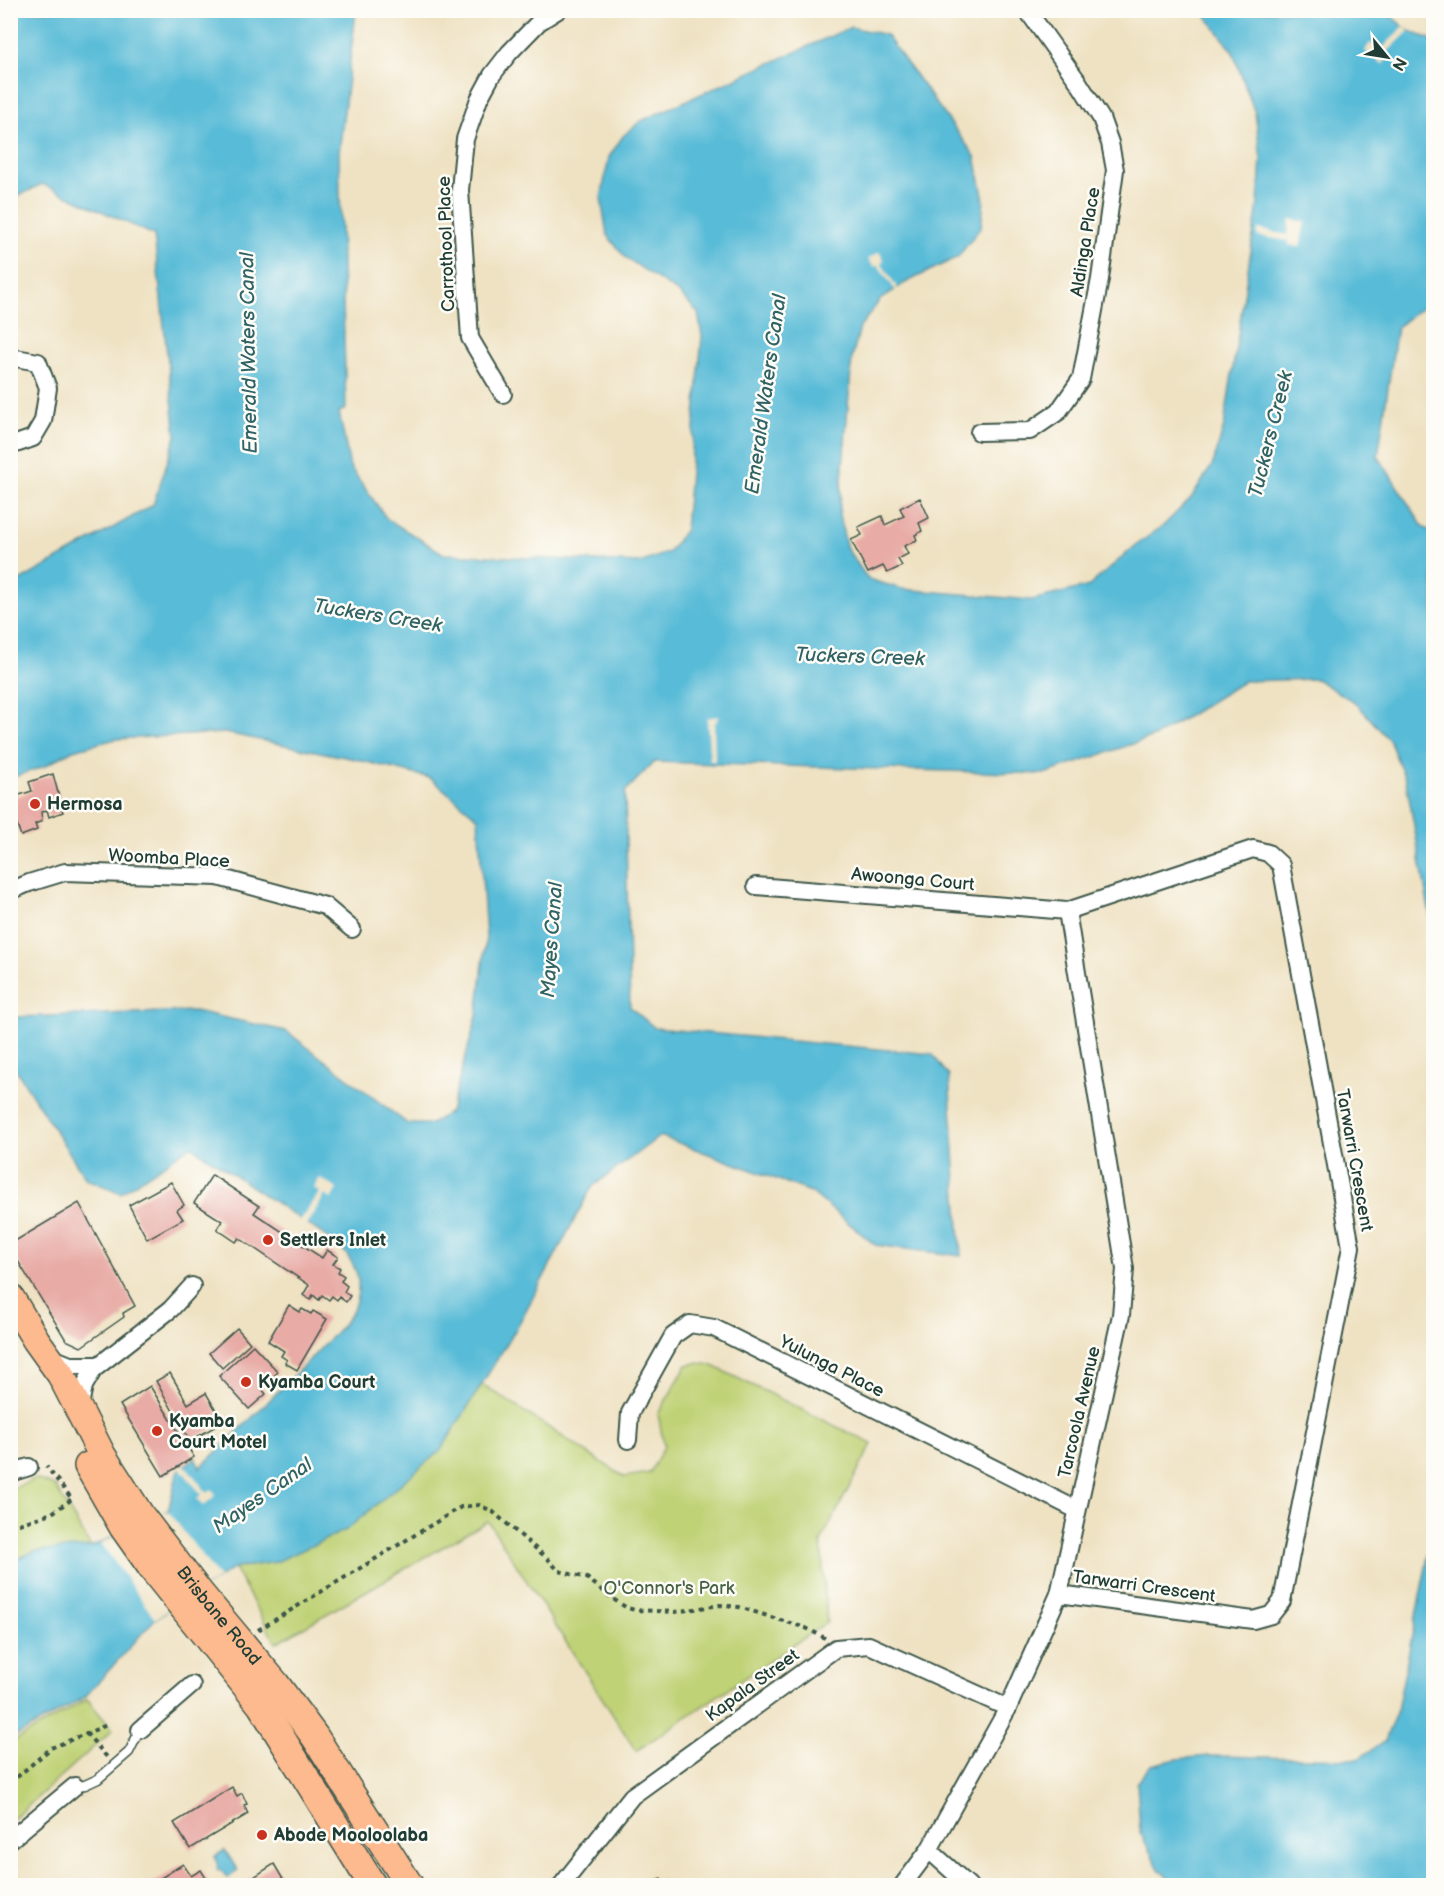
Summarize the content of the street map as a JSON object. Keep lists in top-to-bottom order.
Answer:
{
  "streets": {
    "main road": ["Brisbane Road"],
    "street": [
      "Aldinga Place",
      "Carrothool Place",
      "Woomba Place",
      "Awoonga Court",
      "Tarwarri Crescent",
      "Yulunga Place",
      "Tarcoola Avenue",
      "Kapala Street"
    ]
  },
  "crossings": [
    ["Awoonga Court", "Tarwarri Crescent"],
    ["Awoonga Court", "Tarcoola Avenue"],
    ["Tarwarri Crescent", "Tarcoola Avenue"],
    ["Yulunga Place", "Tarcoola Avenue"]
  ],
  "water": ["Emerald Waters Canal", "Tuckers Creek", "Mayes Canal"],
  "parks": ["O'Connor's Park"],
  "places": [
    "Hermosa",
    "Settlers Inlet",
    "Kyamba Court",
    "Kyamba Court Motel",
    "Abode Mooloolaba"
  ],
  "north": "bottom right"
}
